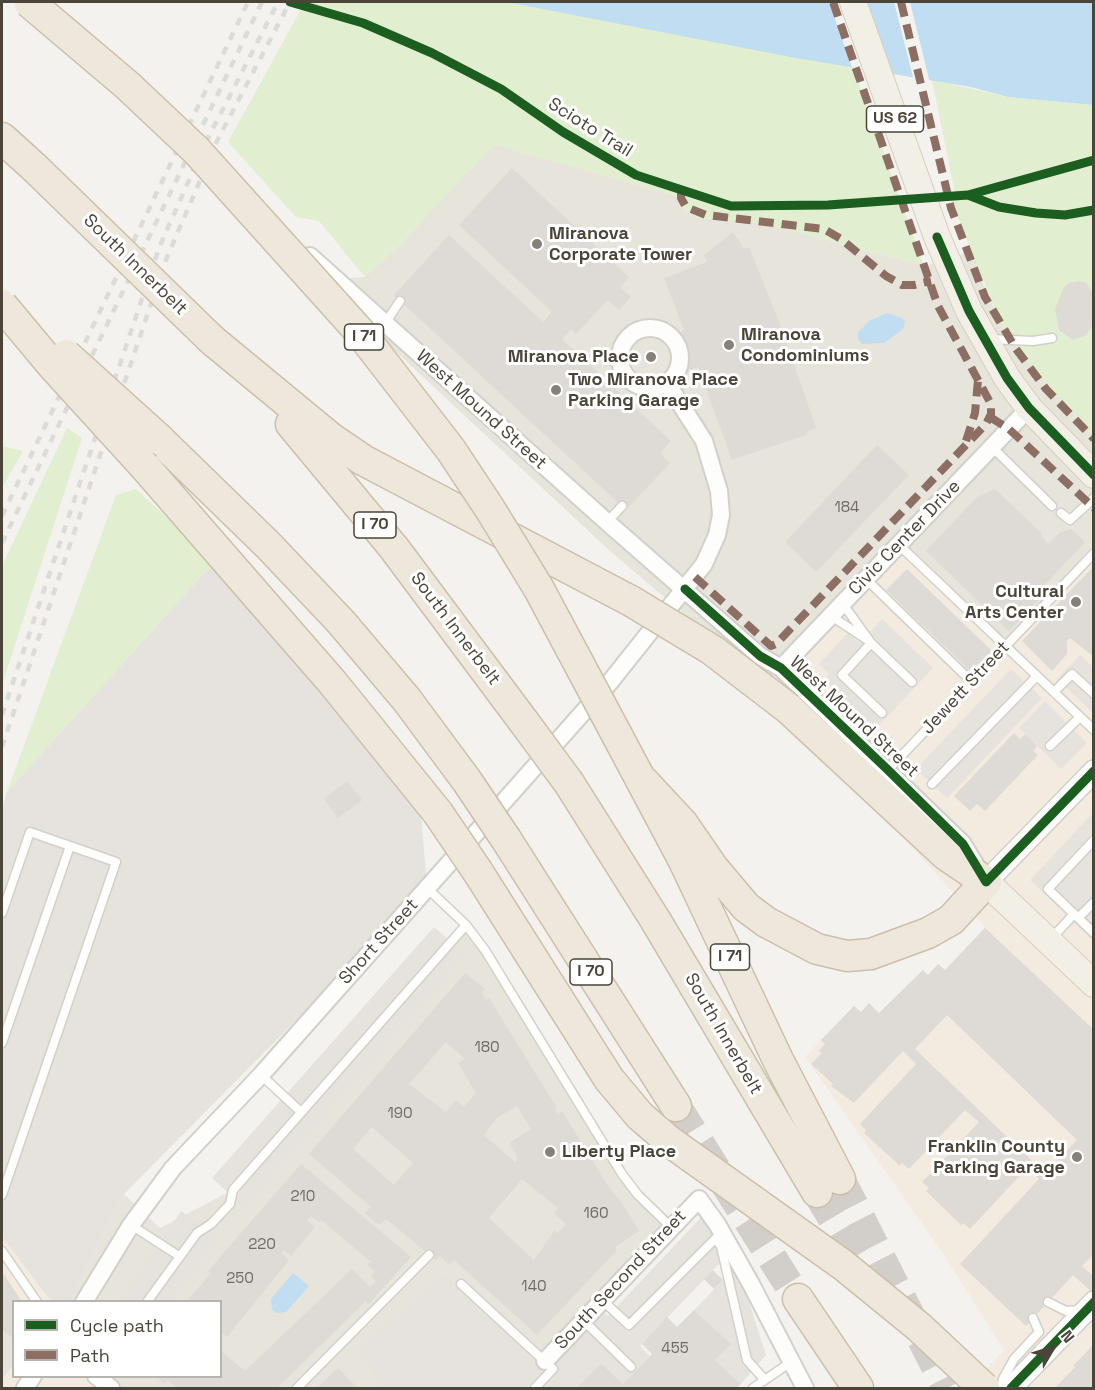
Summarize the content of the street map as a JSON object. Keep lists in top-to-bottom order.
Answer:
{
  "streets": {
    "highway": ["South Innerbelt", "I 71", "I 70"],
    "main road": ["US 62", "West Mound Street"],
    "street": ["Civic Center Drive", "Short Street", "South Second Street"],
    "lane": ["Jewett Street"],
    "cycle path": ["Scioto Trail"]
  },
  "crossings": [
    ["US 62", "Civic Center Drive"],
    ["South Innerbelt", "I 71"],
    ["West Mound Street", "Civic Center Drive"],
    ["West Mound Street", "Jewett Street"],
    ["West Mound Street", "Short Street"]
  ],
  "places": [
    "Miranova Corporate Tower",
    "Miranova Condominiums",
    "Miranova Place",
    "Two Miranova Place Parking Garage",
    "Cultural Arts Center",
    "Liberty Place",
    "Franklin County Parking Garage"
  ],
  "house_numbers": [
    "184",
    "180",
    "190",
    "210",
    "160",
    "220",
    "250",
    "140",
    "455"
  ],
  "legend": ["Cycle path", "Path"],
  "north": "top right"
}
